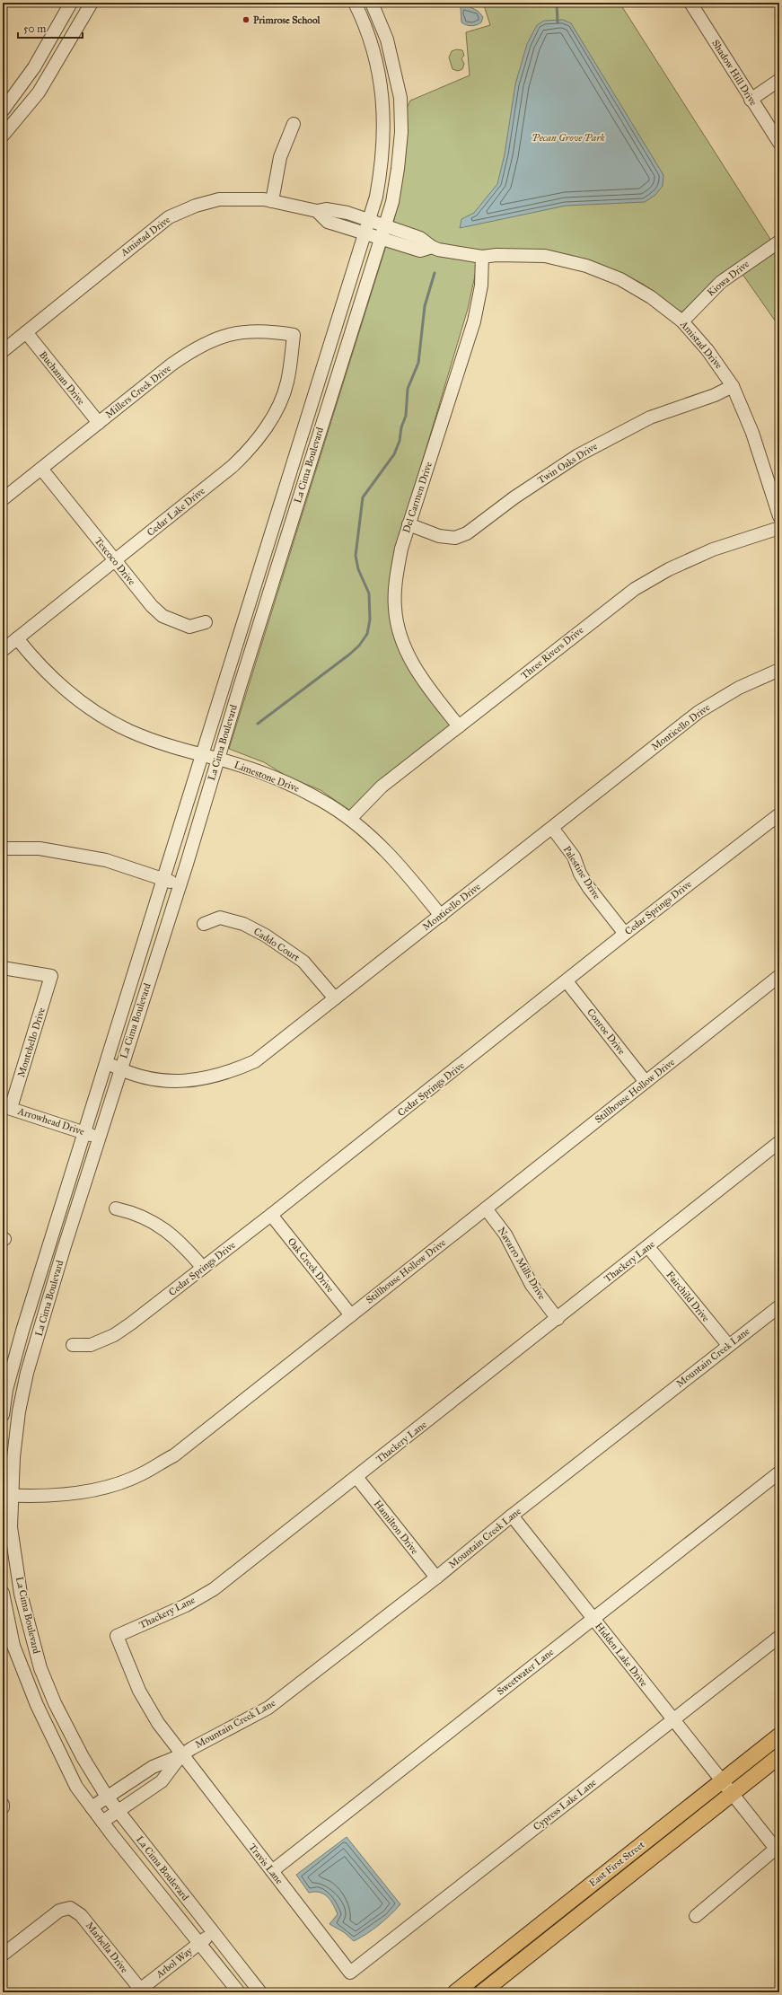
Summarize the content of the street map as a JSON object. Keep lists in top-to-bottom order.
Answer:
{
  "streets": {
    "main road": ["East First Street"],
    "street": [
      "Shadow Hill Drive",
      "Amistad Drive",
      "Kiowa Drive",
      "Buchanan Drive",
      "Millers Creek Drive",
      "Twin Oaks Drive",
      "La Cima Boulevard",
      "Del Carmen Drive",
      "Cedar Lake Drive",
      "Texcoco Drive",
      "Three Rivers Drive",
      "Monticello Drive",
      "Limestone Drive",
      "Palestine Drive",
      "Cedar Springs Drive",
      "Caddo Court",
      "Conroe Drive",
      "Montebello Drive",
      "Stillhouse Hollow Drive",
      "Arrowhead Drive",
      "Thackery Lane",
      "Navarro Mills Drive",
      "Oak Creek Drive",
      "Fairchild Drive",
      "Mountain Creek Lane",
      "Hamilton Drive",
      "Hidden Lake Drive",
      "Sweetwater Lane",
      "Cypress Lake Lane",
      "Travis Lane",
      "Marbella Drive",
      "Arbol Way"
    ]
  },
  "crossings": [
    ["Amistad Drive", "Kiowa Drive"],
    ["Amistad Drive", "Buchanan Drive"],
    ["Amistad Drive", "Twin Oaks Drive"],
    ["Amistad Drive", "La Cima Boulevard"],
    ["Amistad Drive", "Del Carmen Drive"],
    ["Buchanan Drive", "Millers Creek Drive"],
    ["Millers Creek Drive", "Cedar Lake Drive"],
    ["Millers Creek Drive", "Texcoco Drive"],
    ["Twin Oaks Drive", "Del Carmen Drive"],
    ["La Cima Boulevard", "Monticello Drive"],
    ["La Cima Boulevard", "Limestone Drive"],
    ["La Cima Boulevard", "Stillhouse Hollow Drive"],
    ["La Cima Boulevard", "Arrowhead Drive"],
    ["La Cima Boulevard", "Mountain Creek Lane"],
    ["La Cima Boulevard", "Arbol Way"],
    ["Del Carmen Drive", "Three Rivers Drive"],
    ["Cedar Lake Drive", "Texcoco Drive"],
    ["Cedar Lake Drive", "Limestone Drive"],
    ["Three Rivers Drive", "Limestone Drive"],
    ["Monticello Drive", "Limestone Drive"],
    ["Monticello Drive", "Palestine Drive"],
    ["Monticello Drive", "Caddo Court"],
    ["Palestine Drive", "Cedar Springs Drive"],
    ["Cedar Springs Drive", "Conroe Drive"],
    ["Cedar Springs Drive", "Oak Creek Drive"],
    ["Conroe Drive", "Stillhouse Hollow Drive"],
    ["Montebello Drive", "Arrowhead Drive"],
    ["Stillhouse Hollow Drive", "Navarro Mills Drive"],
    ["Stillhouse Hollow Drive", "Oak Creek Drive"],
    ["Thackery Lane", "Navarro Mills Drive"],
    ["Thackery Lane", "Fairchild Drive"],
    ["Thackery Lane", "Mountain Creek Lane"],
    ["Thackery Lane", "Hamilton Drive"],
    ["Thackery Lane", "Travis Lane"],
    ["Fairchild Drive", "Mountain Creek Lane"],
    ["Mountain Creek Lane", "Hamilton Drive"],
    ["Mountain Creek Lane", "Hidden Lake Drive"],
    ["Mountain Creek Lane", "Travis Lane"],
    ["Hidden Lake Drive", "Sweetwater Lane"],
    ["Hidden Lake Drive", "Cypress Lake Lane"],
    ["Hidden Lake Drive", "East First Street"],
    ["Sweetwater Lane", "Travis Lane"],
    ["Cypress Lake Lane", "Travis Lane"],
    ["Marbella Drive", "Arbol Way"]
  ],
  "parks": ["Pecan Grove Park"],
  "places": ["Primrose School"],
  "scale_bar": "50 m"
}
